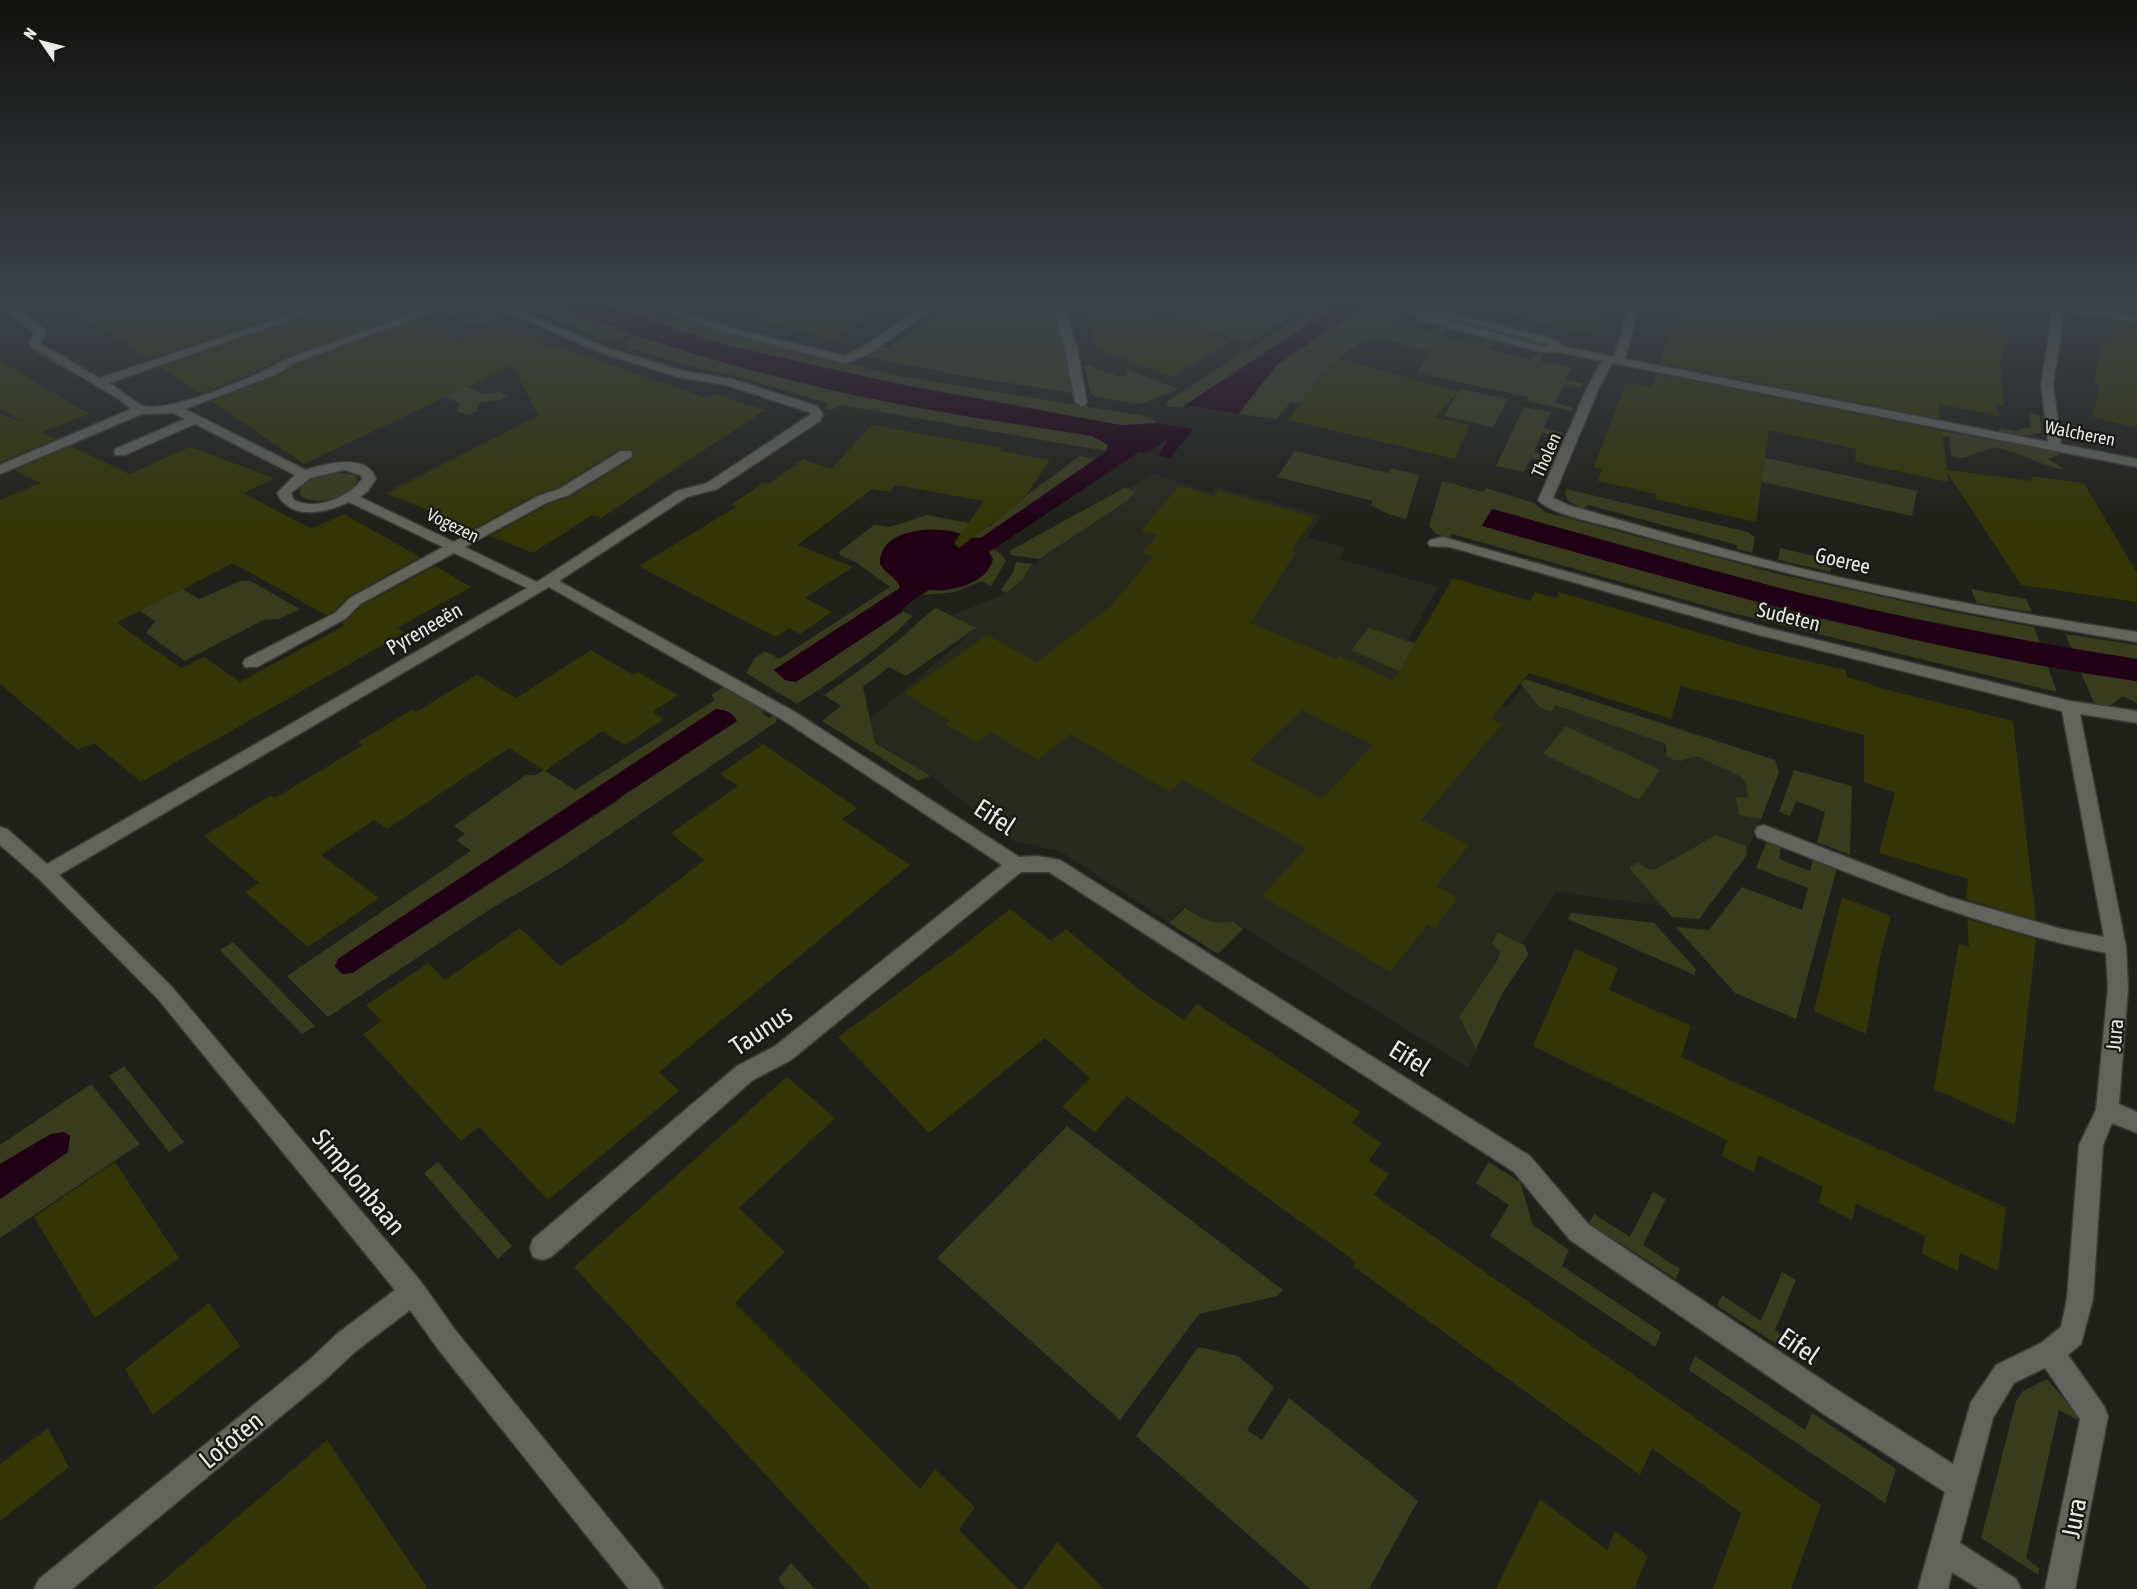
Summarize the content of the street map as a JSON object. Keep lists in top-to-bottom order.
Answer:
{
  "streets": {
    "street": [
      "Walcheren",
      "Tholen",
      "Vogezen",
      "Goeree",
      "Sudeten",
      "Pyreneeën",
      "Eifel",
      "Taunus",
      "Jura",
      "Simplonbaan",
      "Lofoten"
    ]
  },
  "crossings": [
    ["Tholen", "Goeree"],
    ["Vogezen", "Pyreneeën"],
    ["Vogezen", "Eifel"],
    ["Sudeten", "Jura"],
    ["Pyreneeën", "Simplonbaan"],
    ["Eifel", "Taunus"],
    ["Eifel", "Jura"],
    ["Simplonbaan", "Lofoten"]
  ],
  "north": "top left"
}
